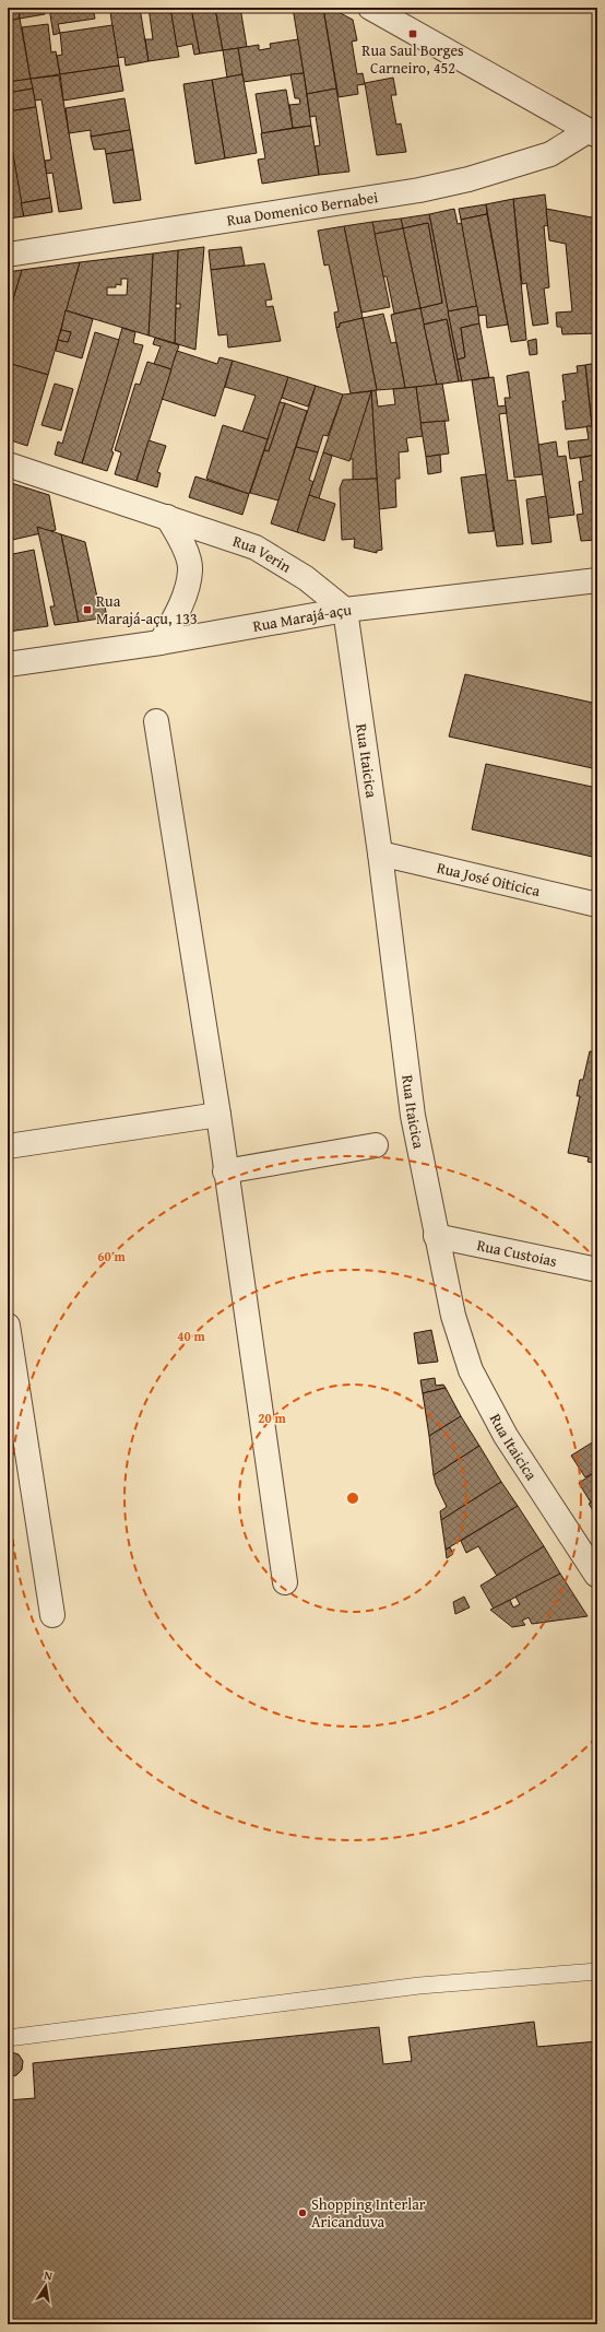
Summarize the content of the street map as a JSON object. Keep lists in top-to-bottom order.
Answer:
{
  "streets": {
    "street": [
      "Rua Domenico Bernabei",
      "Rua Verin",
      "Rua Marajá-açu",
      "Rua Itaicica",
      "Rua José Oiticica",
      "Rua Custoias"
    ]
  },
  "crossings": [
    ["Rua Verin", "Rua Marajá-açu"],
    ["Rua Verin", "Rua Itaicica"],
    ["Rua Marajá-açu", "Rua Itaicica"],
    ["Rua Itaicica", "Rua José Oiticica"],
    ["Rua Itaicica", "Rua Custoias"]
  ],
  "places": {
    "transit": ["Rua Saul Borges Carneiro, 452", "Rua Marajá-açu, 133"],
    "other": ["Shopping Interlar Aricanduva"]
  },
  "north": "top",
  "rings": ["60 m", "40 m", "20 m"]
}
